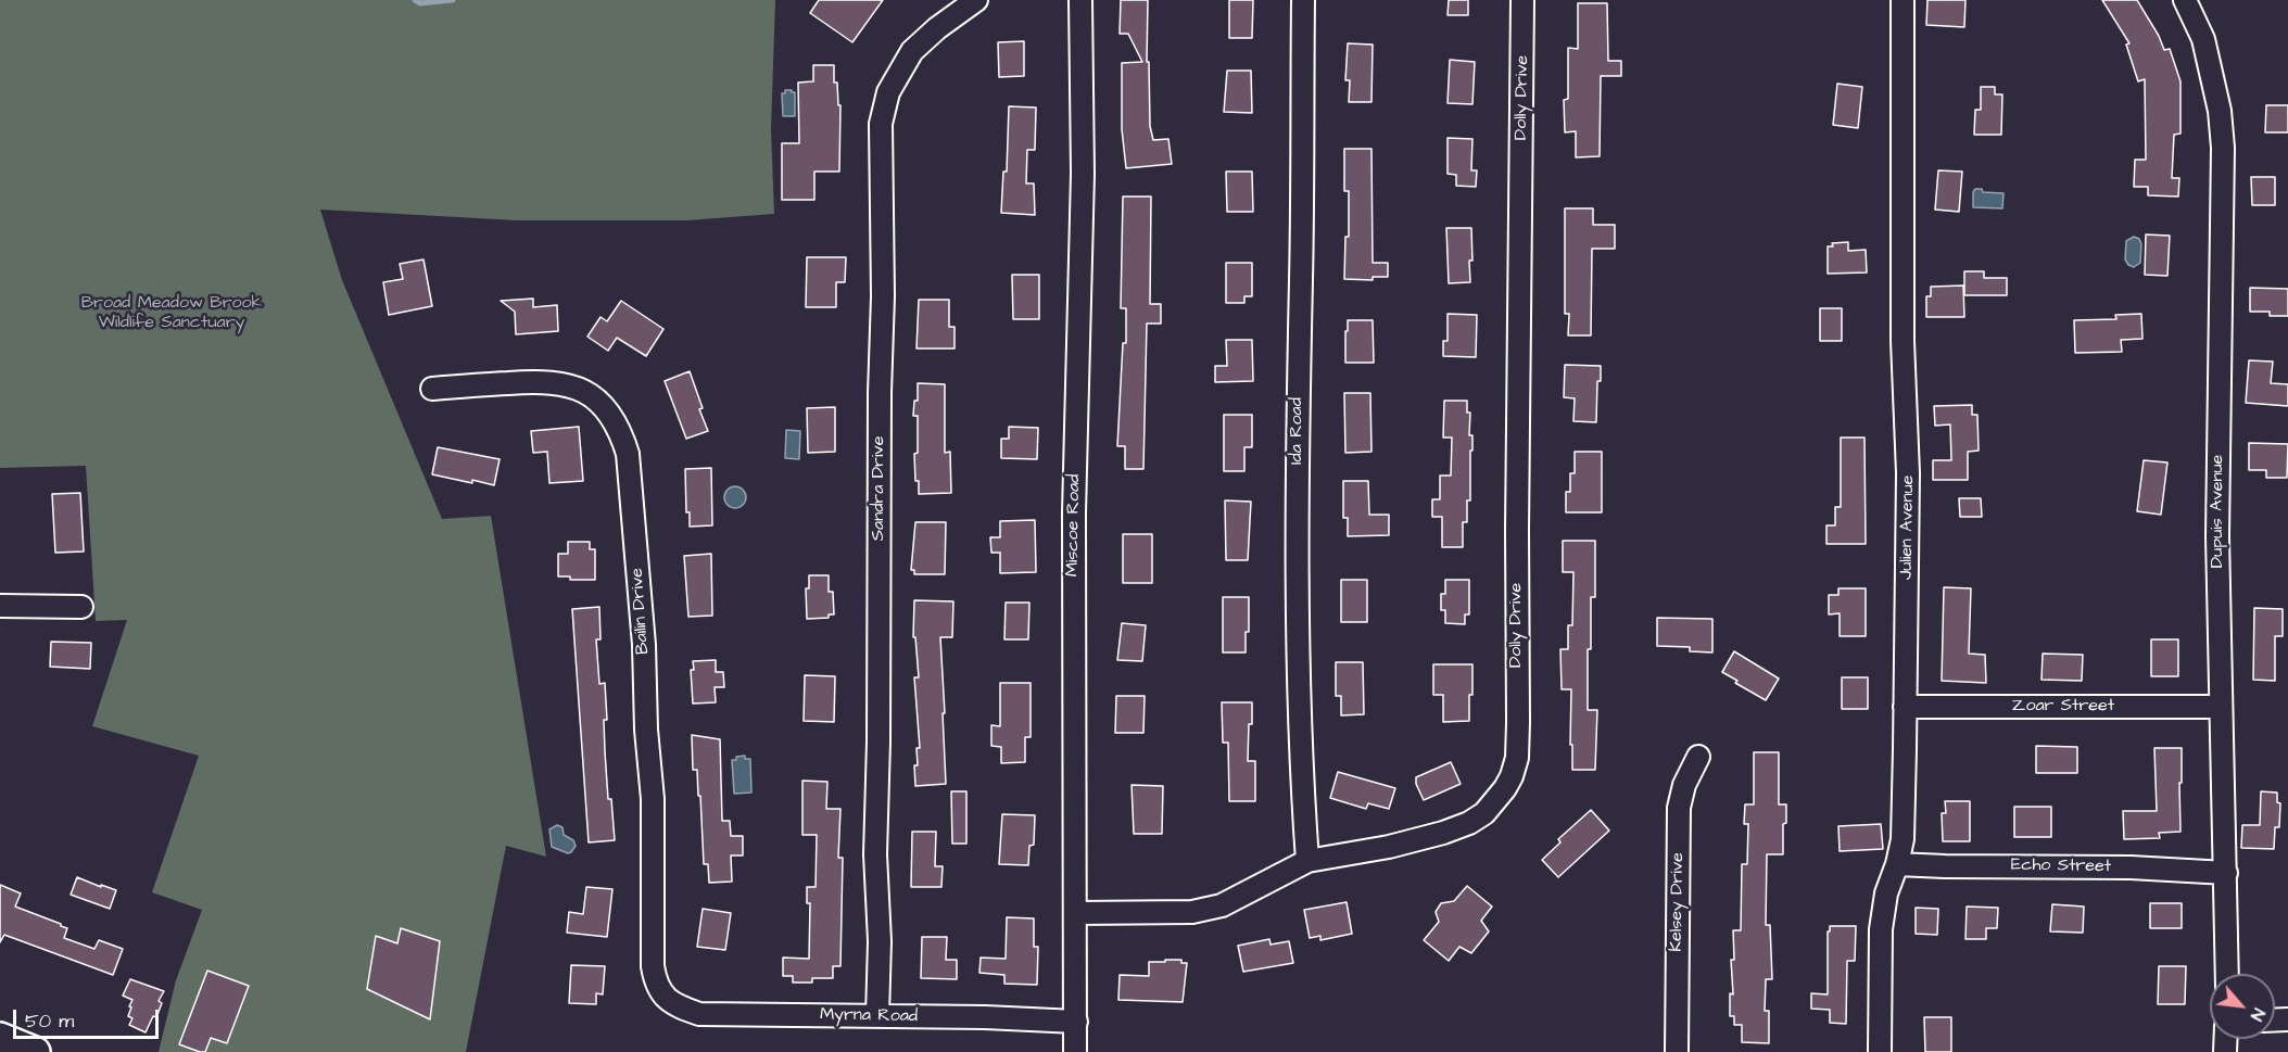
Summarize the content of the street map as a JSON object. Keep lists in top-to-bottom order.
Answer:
{
  "streets": {
    "street": [
      "Dolly Drive",
      "Ida Road",
      "Sandra Drive",
      "Dupuis Avenue",
      "Miscoe Road",
      "Julien Avenue",
      "Bailin Drive",
      "Zoar Street",
      "Echo Street",
      "Kelsey Drive",
      "Myrna Road"
    ]
  },
  "crossings": [
    ["Dolly Drive", "Ida Road"],
    ["Dolly Drive", "Miscoe Road"],
    ["Sandra Drive", "Myrna Road"],
    ["Dupuis Avenue", "Zoar Street"],
    ["Dupuis Avenue", "Echo Street"],
    ["Miscoe Road", "Myrna Road"],
    ["Julien Avenue", "Zoar Street"],
    ["Julien Avenue", "Echo Street"],
    ["Bailin Drive", "Myrna Road"]
  ],
  "parks": ["Broad Meadow Brook Wildlife Sanctuary"],
  "scale_bar": "50 m",
  "north": "bottom right"
}
